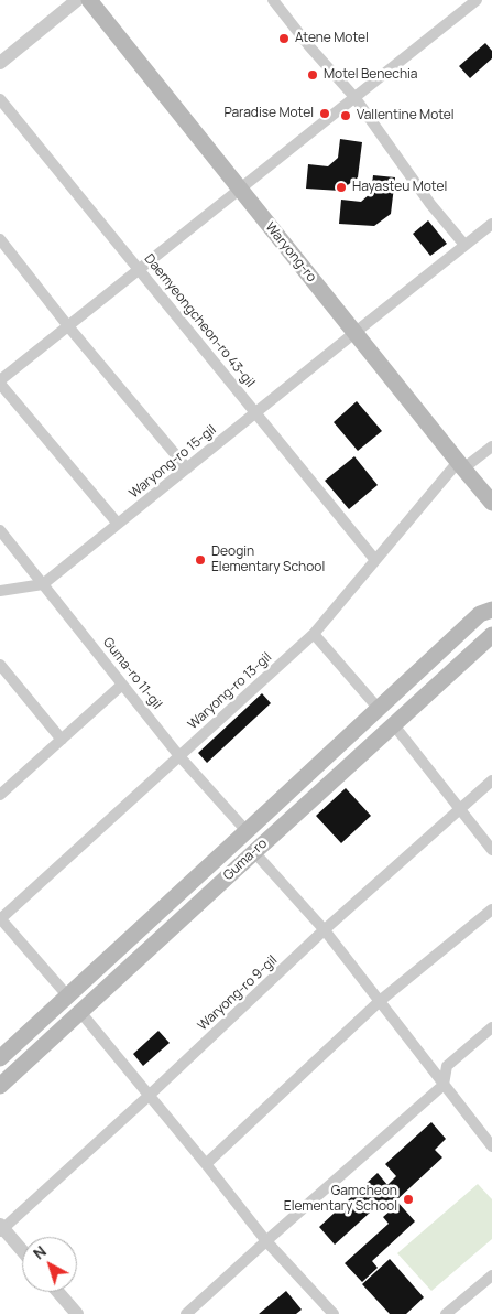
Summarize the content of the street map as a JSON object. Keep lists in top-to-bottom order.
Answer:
{
  "streets": {
    "main road": ["Waryong-ro", "Guma-ro"],
    "street": [
      "Daemyeongcheon-ro 43-gil",
      "Waryong-ro 15-gil",
      "Guma-ro 11-gil",
      "Waryong-ro 13-gil",
      "Waryong-ro 9-gil"
    ]
  },
  "crossings": [
    ["Waryong-ro", "Waryong-ro 15-gil"],
    ["Waryong-ro", "Waryong-ro 13-gil"],
    ["Daemyeongcheon-ro 43-gil", "Waryong-ro 15-gil"],
    ["Daemyeongcheon-ro 43-gil", "Waryong-ro 13-gil"],
    ["Waryong-ro 15-gil", "Guma-ro 11-gil"],
    ["Guma-ro 11-gil", "Waryong-ro 13-gil"],
    ["Guma-ro 11-gil", "Guma-ro"]
  ],
  "places": [
    "Atene Motel",
    "Motel Benechia",
    "Paradise Motel",
    "Vallentine Motel",
    "Hayasteu Motel",
    "Deogin Elementary School",
    "Gamcheon Elementary School"
  ],
  "north": "top left"
}
